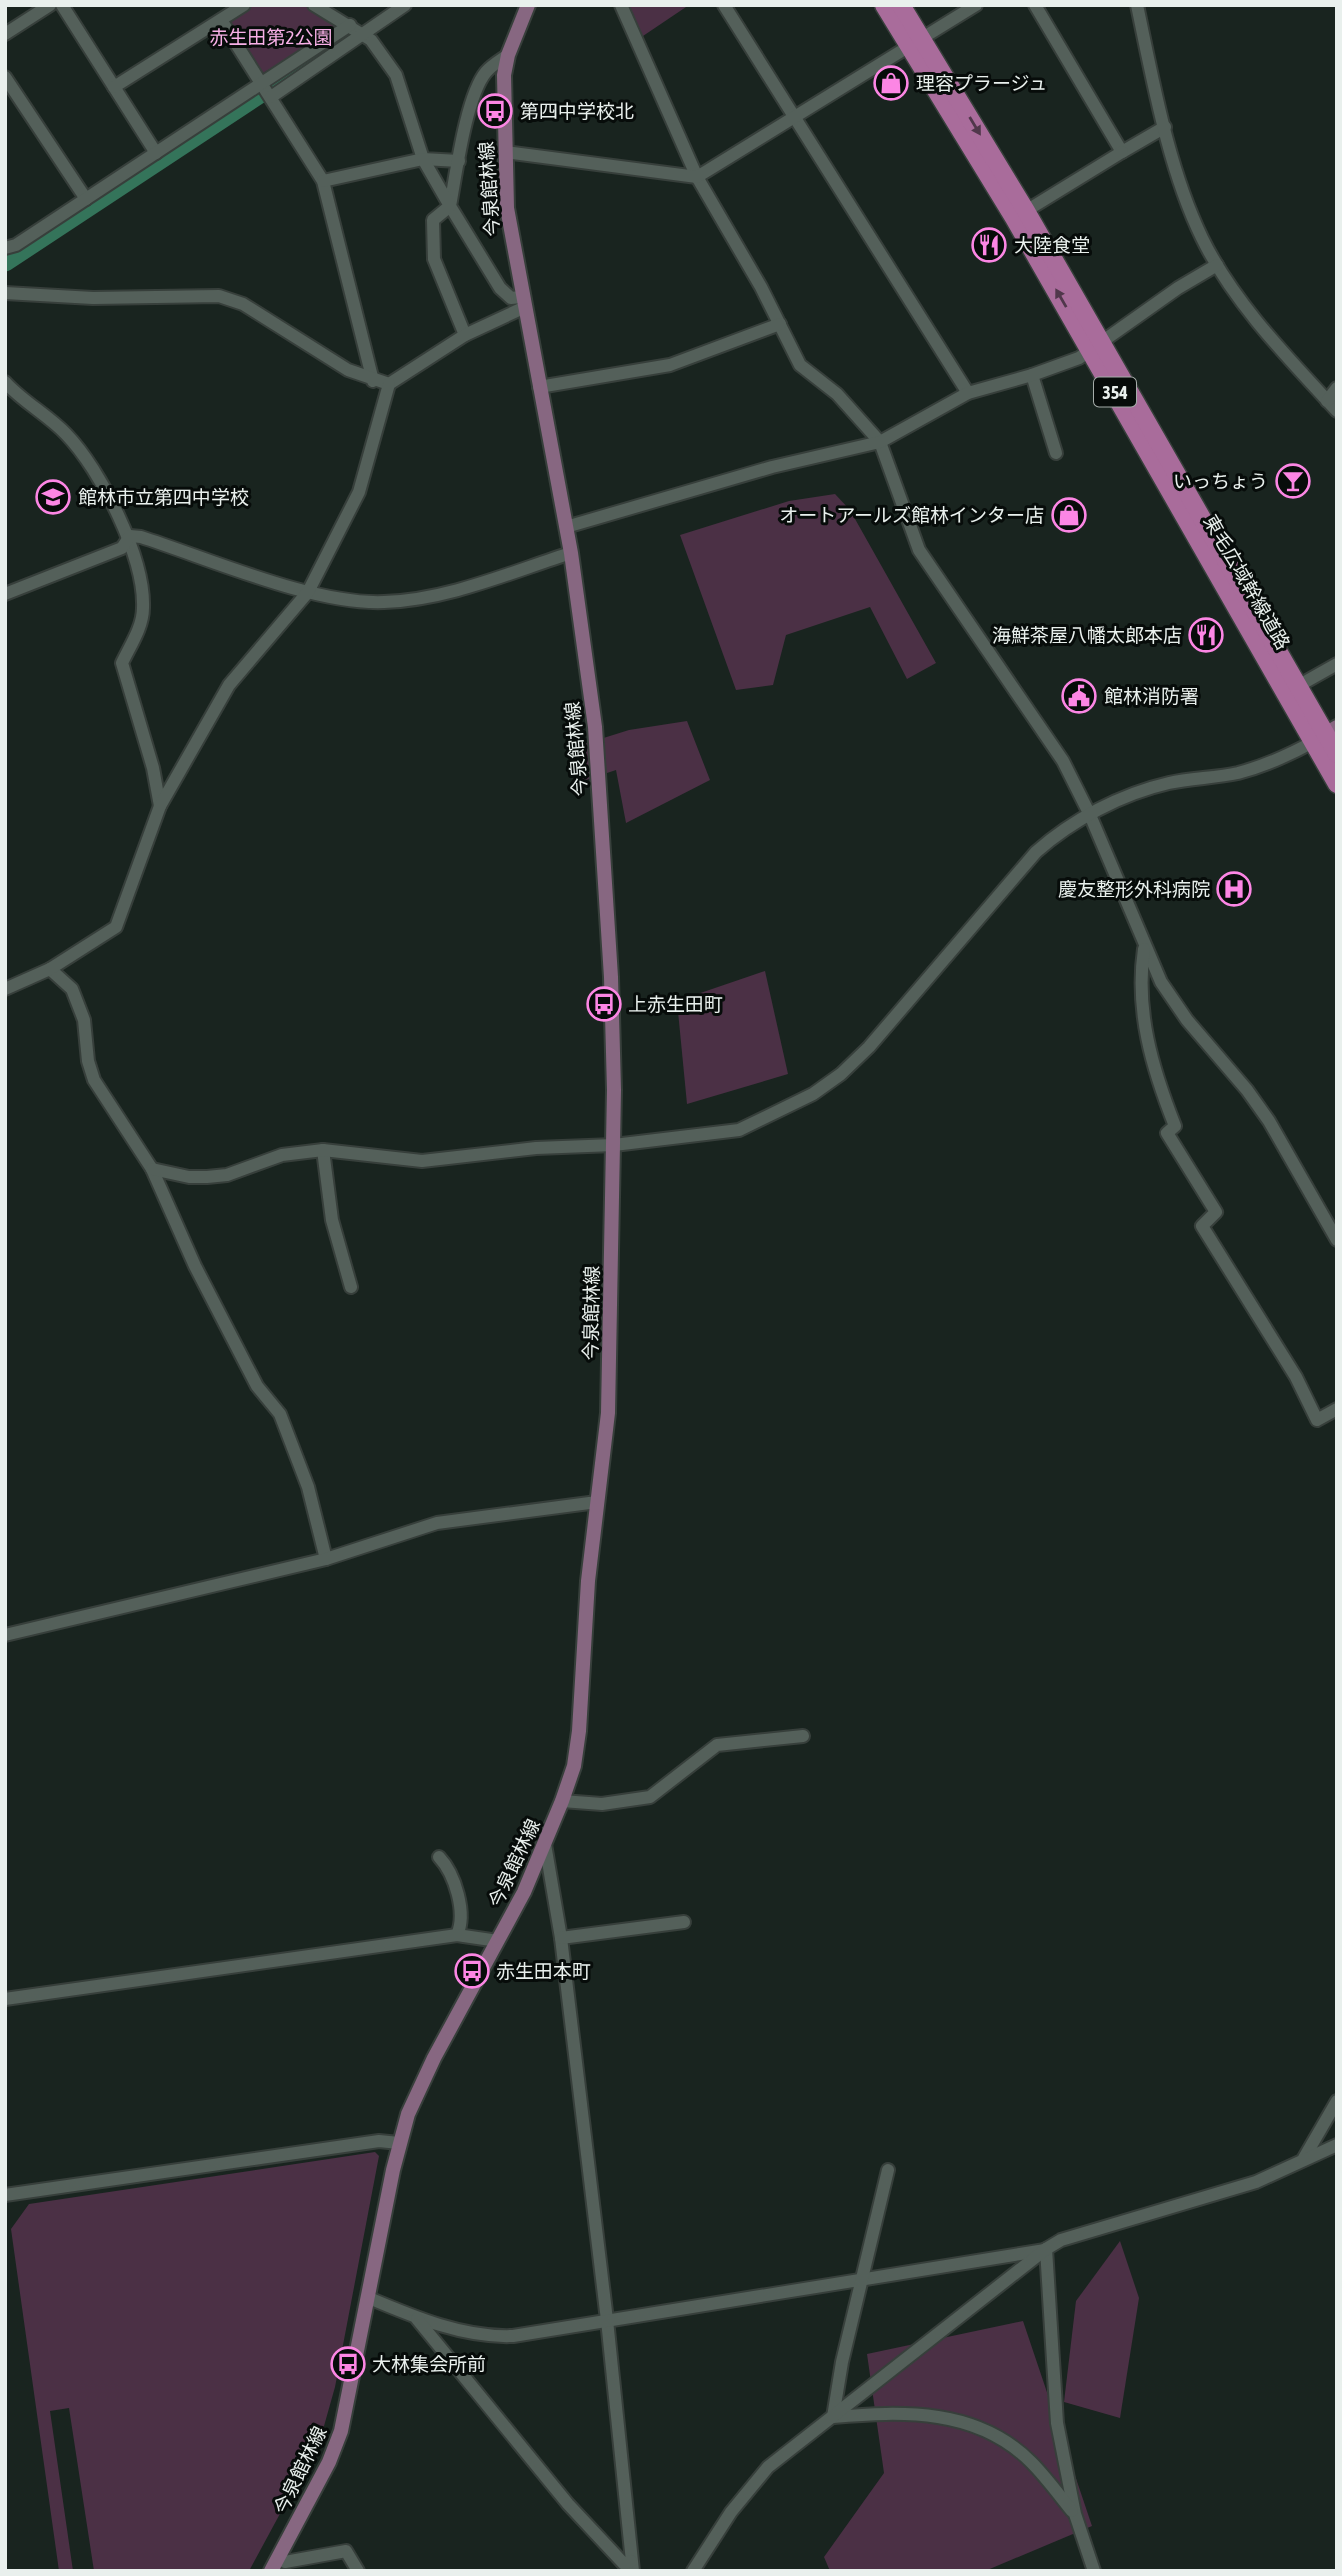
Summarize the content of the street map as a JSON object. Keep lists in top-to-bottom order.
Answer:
{
  "streets": {
    "highway": ["354", "東毛広域幹線道路"],
    "main road": ["今泉館林線"]
  },
  "parks": ["赤生田第2公園"],
  "places": {
    "shop": ["理容プラージュ", "オートアールズ館林インター店"],
    "bus stop": [
      "第四中学校北",
      "上赤生田町",
      "赤生田本町",
      "大林集会所前"
    ],
    "restaurant": ["大陸食堂", "海鮮茶屋八幡太郎本店"],
    "bar": ["いっちょう"],
    "school or university": ["館林市立第四中学校"],
    "public building": ["館林消防署"],
    "hospital": ["慶友整形外科病院"]
  }
}
